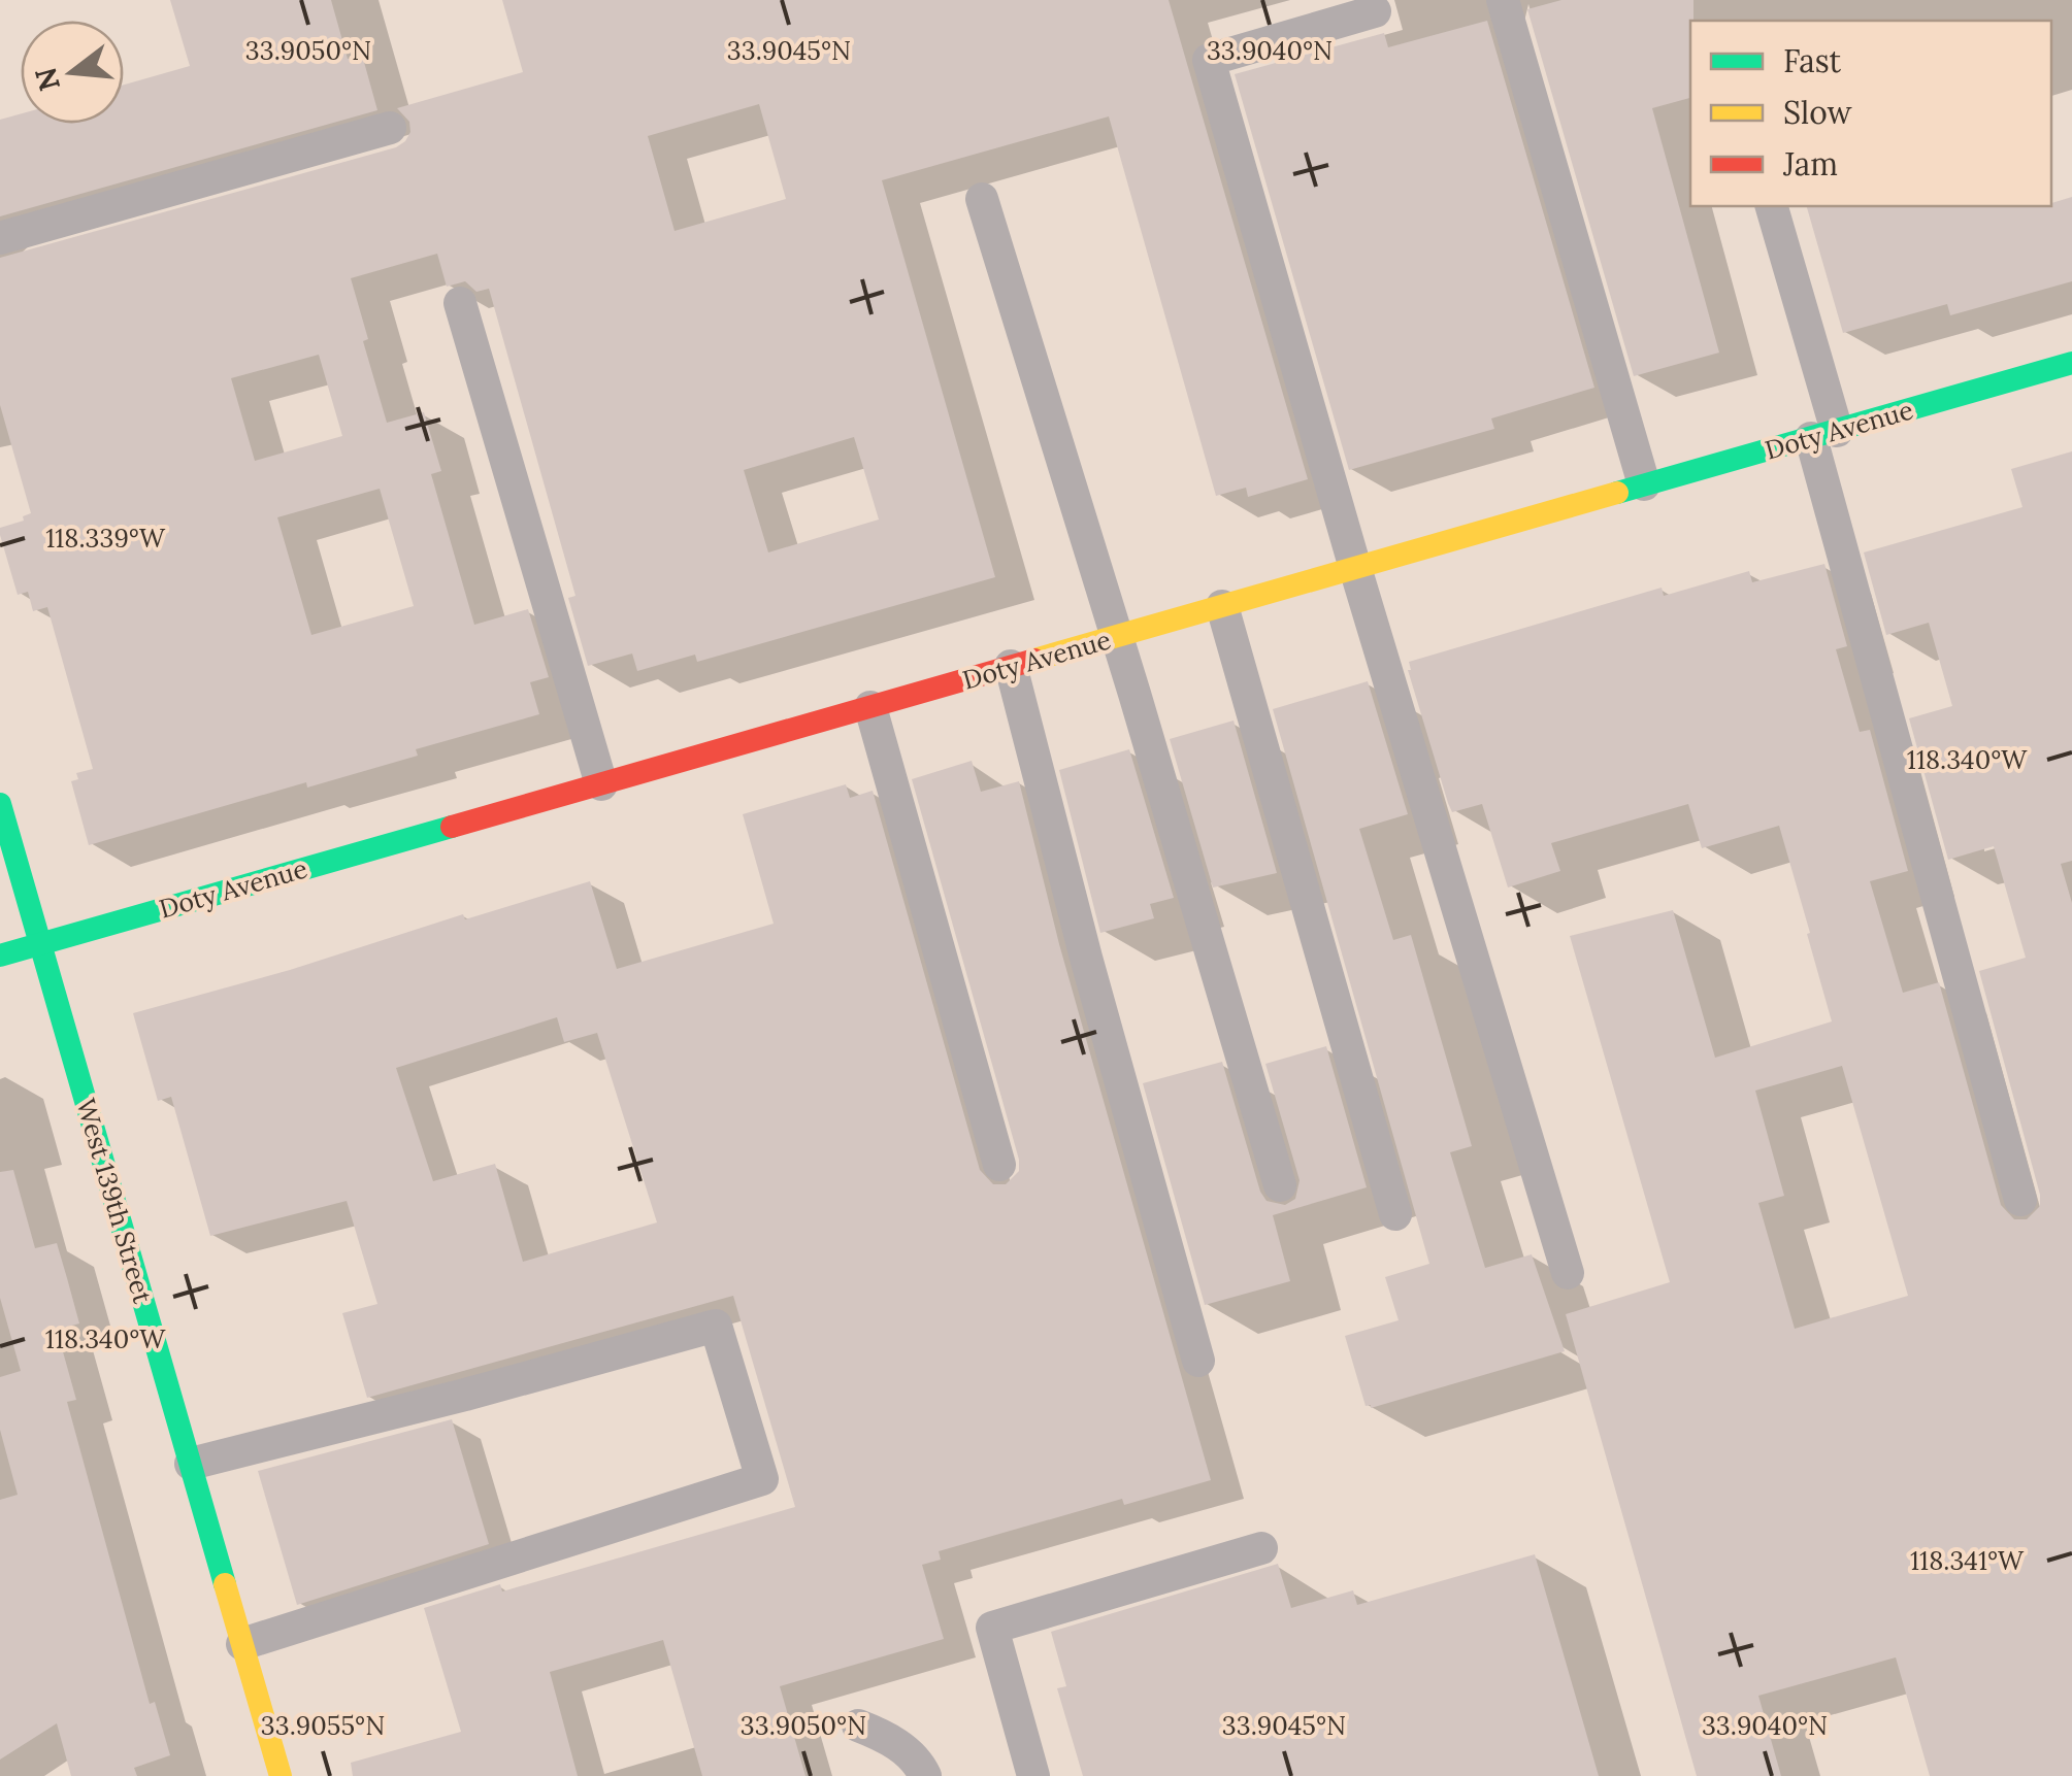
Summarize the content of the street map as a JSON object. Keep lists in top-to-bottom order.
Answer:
{
  "streets": {
    "street": ["Doty Avenue", "West 139th Street"]
  },
  "crossings": [
    ["Doty Avenue", "West 139th Street"]
  ],
  "legend": ["Fast", "Slow", "Jam"],
  "north": "left",
  "coordinates": [
    "33.9050°N",
    "33.9045°N",
    "33.9040°N",
    "118.339°W",
    "118.340°W",
    "118.341°W",
    "33.9055°N"
  ]
}
